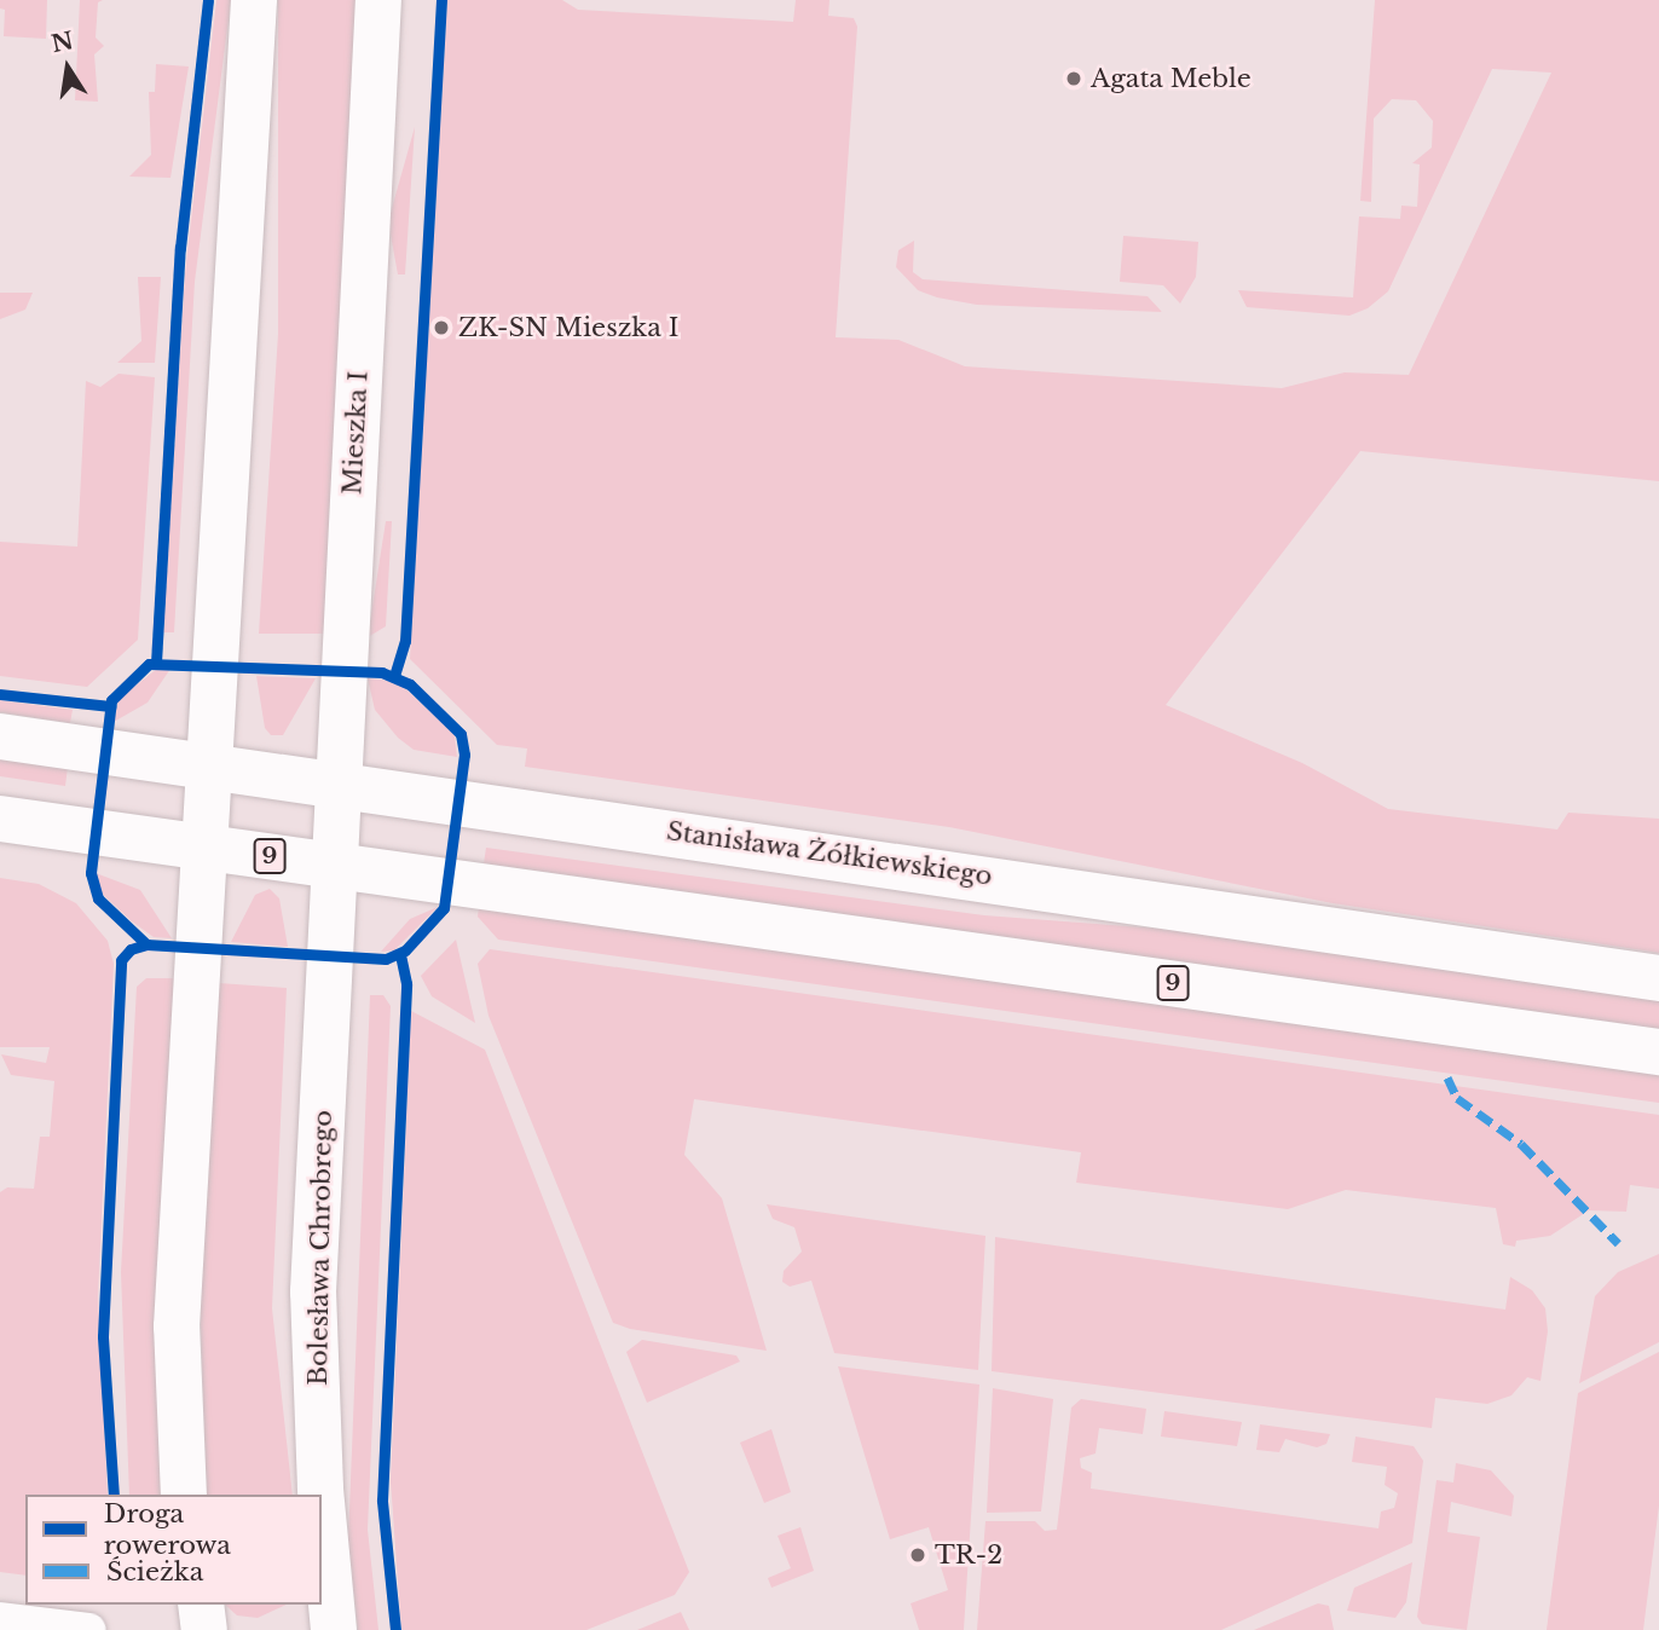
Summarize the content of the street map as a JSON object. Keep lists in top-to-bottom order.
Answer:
{
  "streets": {
    "main road": [
      "Mieszka I",
      "Stanisława Żółkiewskiego",
      "9",
      "Bolesława Chrobrego"
    ]
  },
  "crossings": [
    ["Mieszka I", "Stanisława Żółkiewskiego"],
    ["Mieszka I", "9"],
    ["Mieszka I", "Bolesława Chrobrego"],
    ["9", "Bolesława Chrobrego"]
  ],
  "places": ["Agata Meble", "ZK-SN Mieszka I", "TR-2"],
  "legend": ["Droga rowerowa", "Ścieżka"],
  "north": "top"
}
